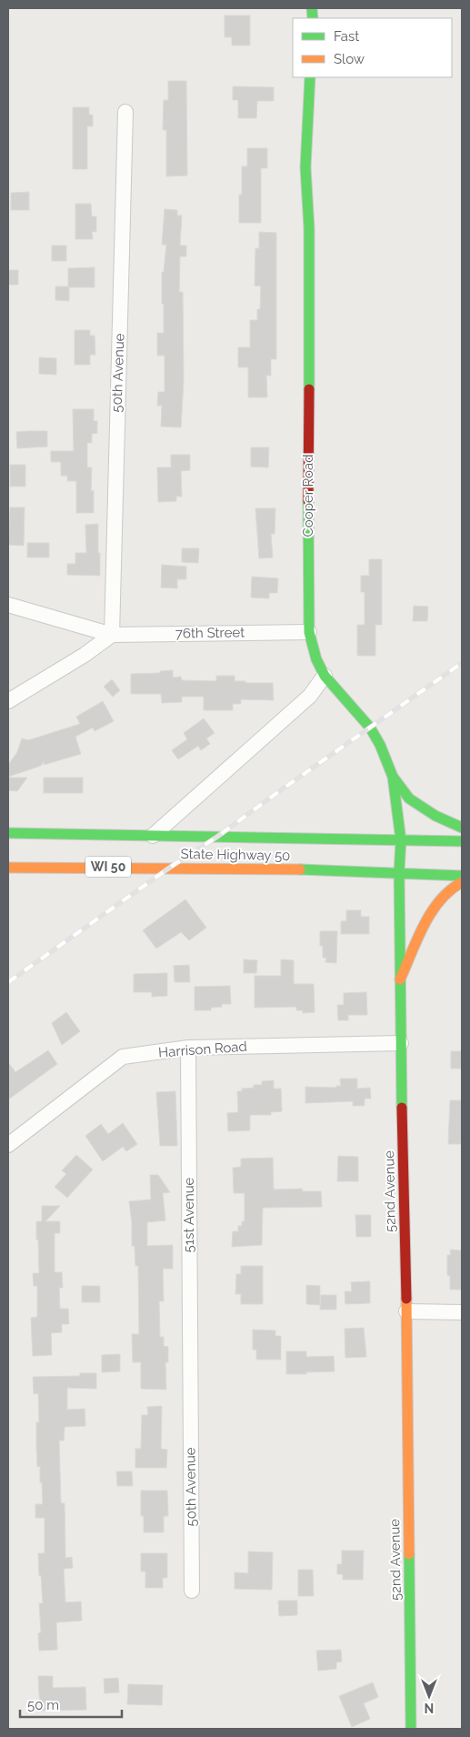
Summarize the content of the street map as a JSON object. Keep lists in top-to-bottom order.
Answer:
{
  "streets": {
    "street": [
      "50th Avenue",
      "Cooper Road",
      "76th Street",
      "State Highway 50",
      "WI 50",
      "Harrison Road",
      "52nd Avenue",
      "51st Avenue"
    ]
  },
  "crossings": [
    ["50th Avenue", "76th Street"],
    ["50th Avenue", "51st Avenue"],
    ["Cooper Road", "76th Street"],
    ["Cooper Road", "52nd Avenue"],
    ["State Highway 50", "52nd Avenue"],
    ["Harrison Road", "52nd Avenue"],
    ["Harrison Road", "51st Avenue"]
  ],
  "legend": ["Fast", "Slow"],
  "scale_bar": "50 m",
  "north": "bottom"
}
